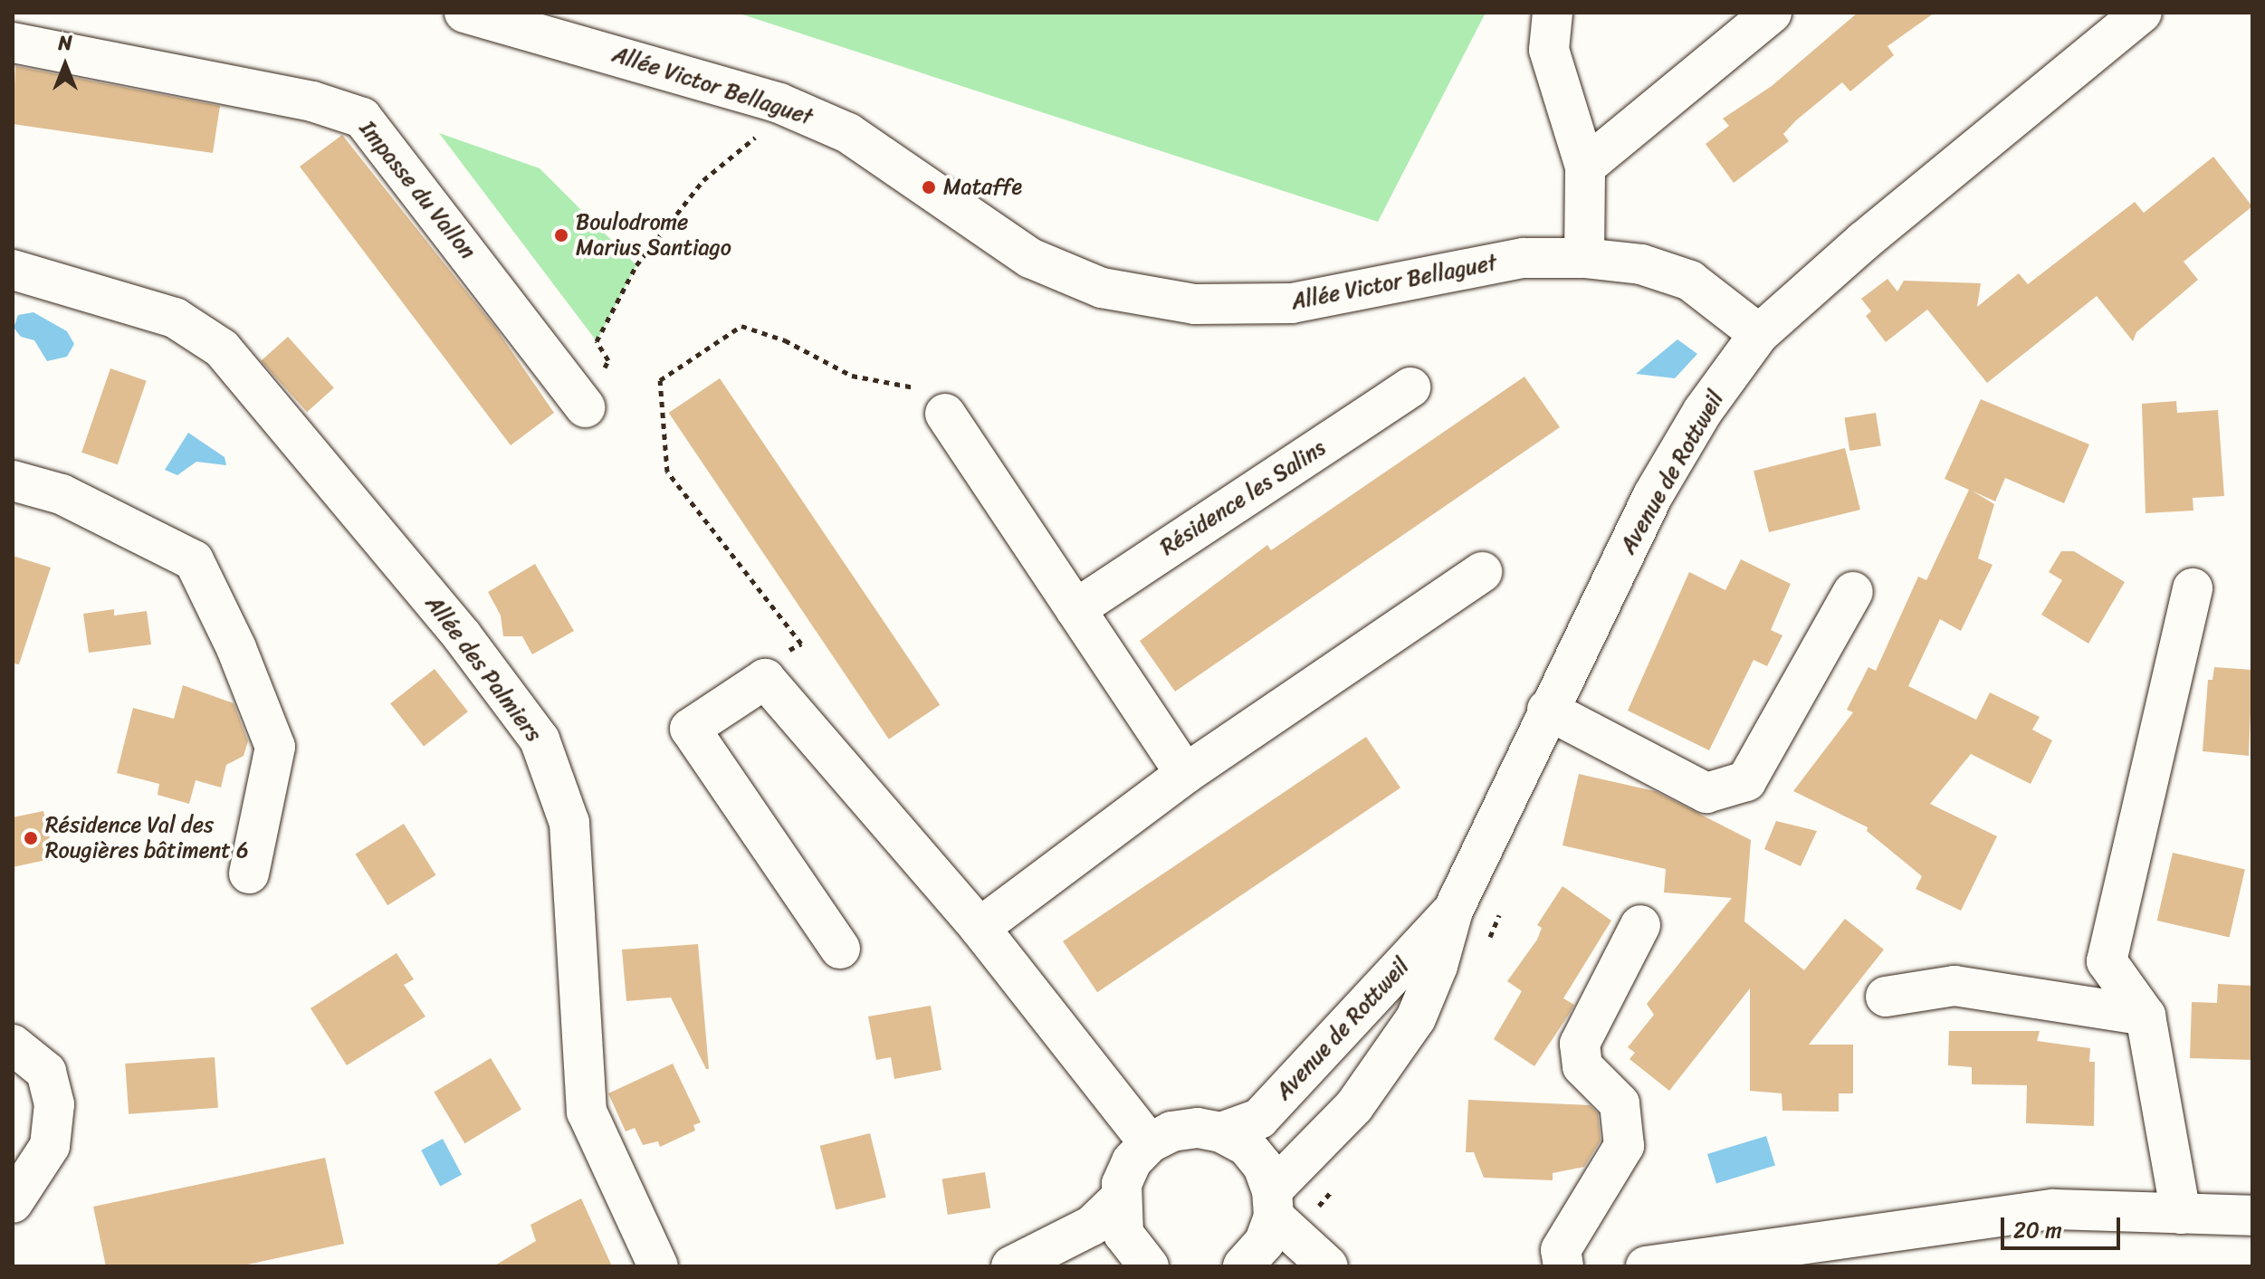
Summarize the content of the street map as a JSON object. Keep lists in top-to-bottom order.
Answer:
{
  "streets": {
    "street": [
      "Allée Victor Bellaguet",
      "Impasse du Vallon",
      "Avenue de Rottweil",
      "Résidence les Salins",
      "Allée des Palmiers"
    ]
  },
  "crossings": [
    ["Allée Victor Bellaguet", "Avenue de Rottweil"]
  ],
  "places": ["Mataffe", "Boulodrome Marius Santiago", "Résidence Val des Rougières bâtiment 6"],
  "scale_bar": "20 m",
  "north": "top"
}
